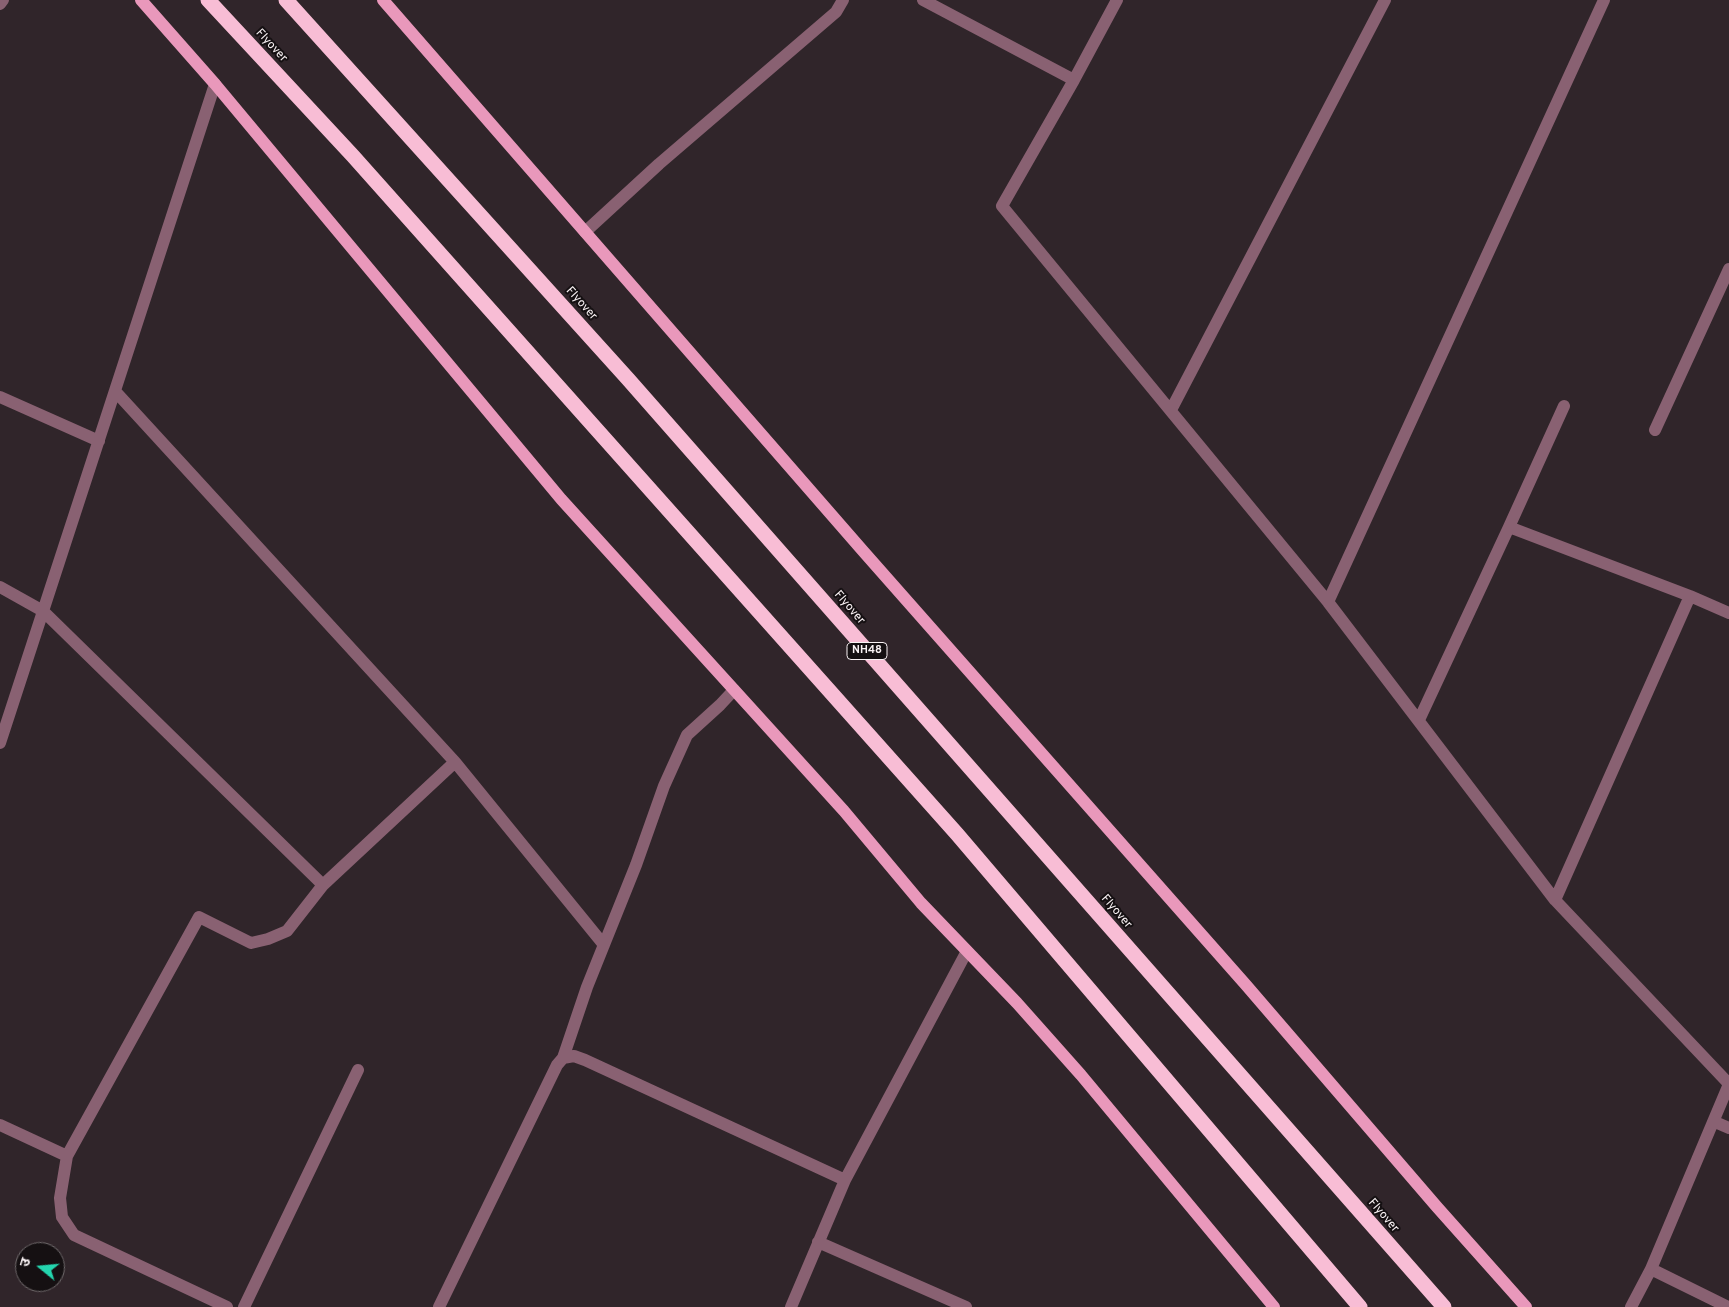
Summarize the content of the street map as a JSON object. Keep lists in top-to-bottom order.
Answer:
{
  "streets": {
    "highway": ["Flyover", "NH48"]
  },
  "north": "left"
}
